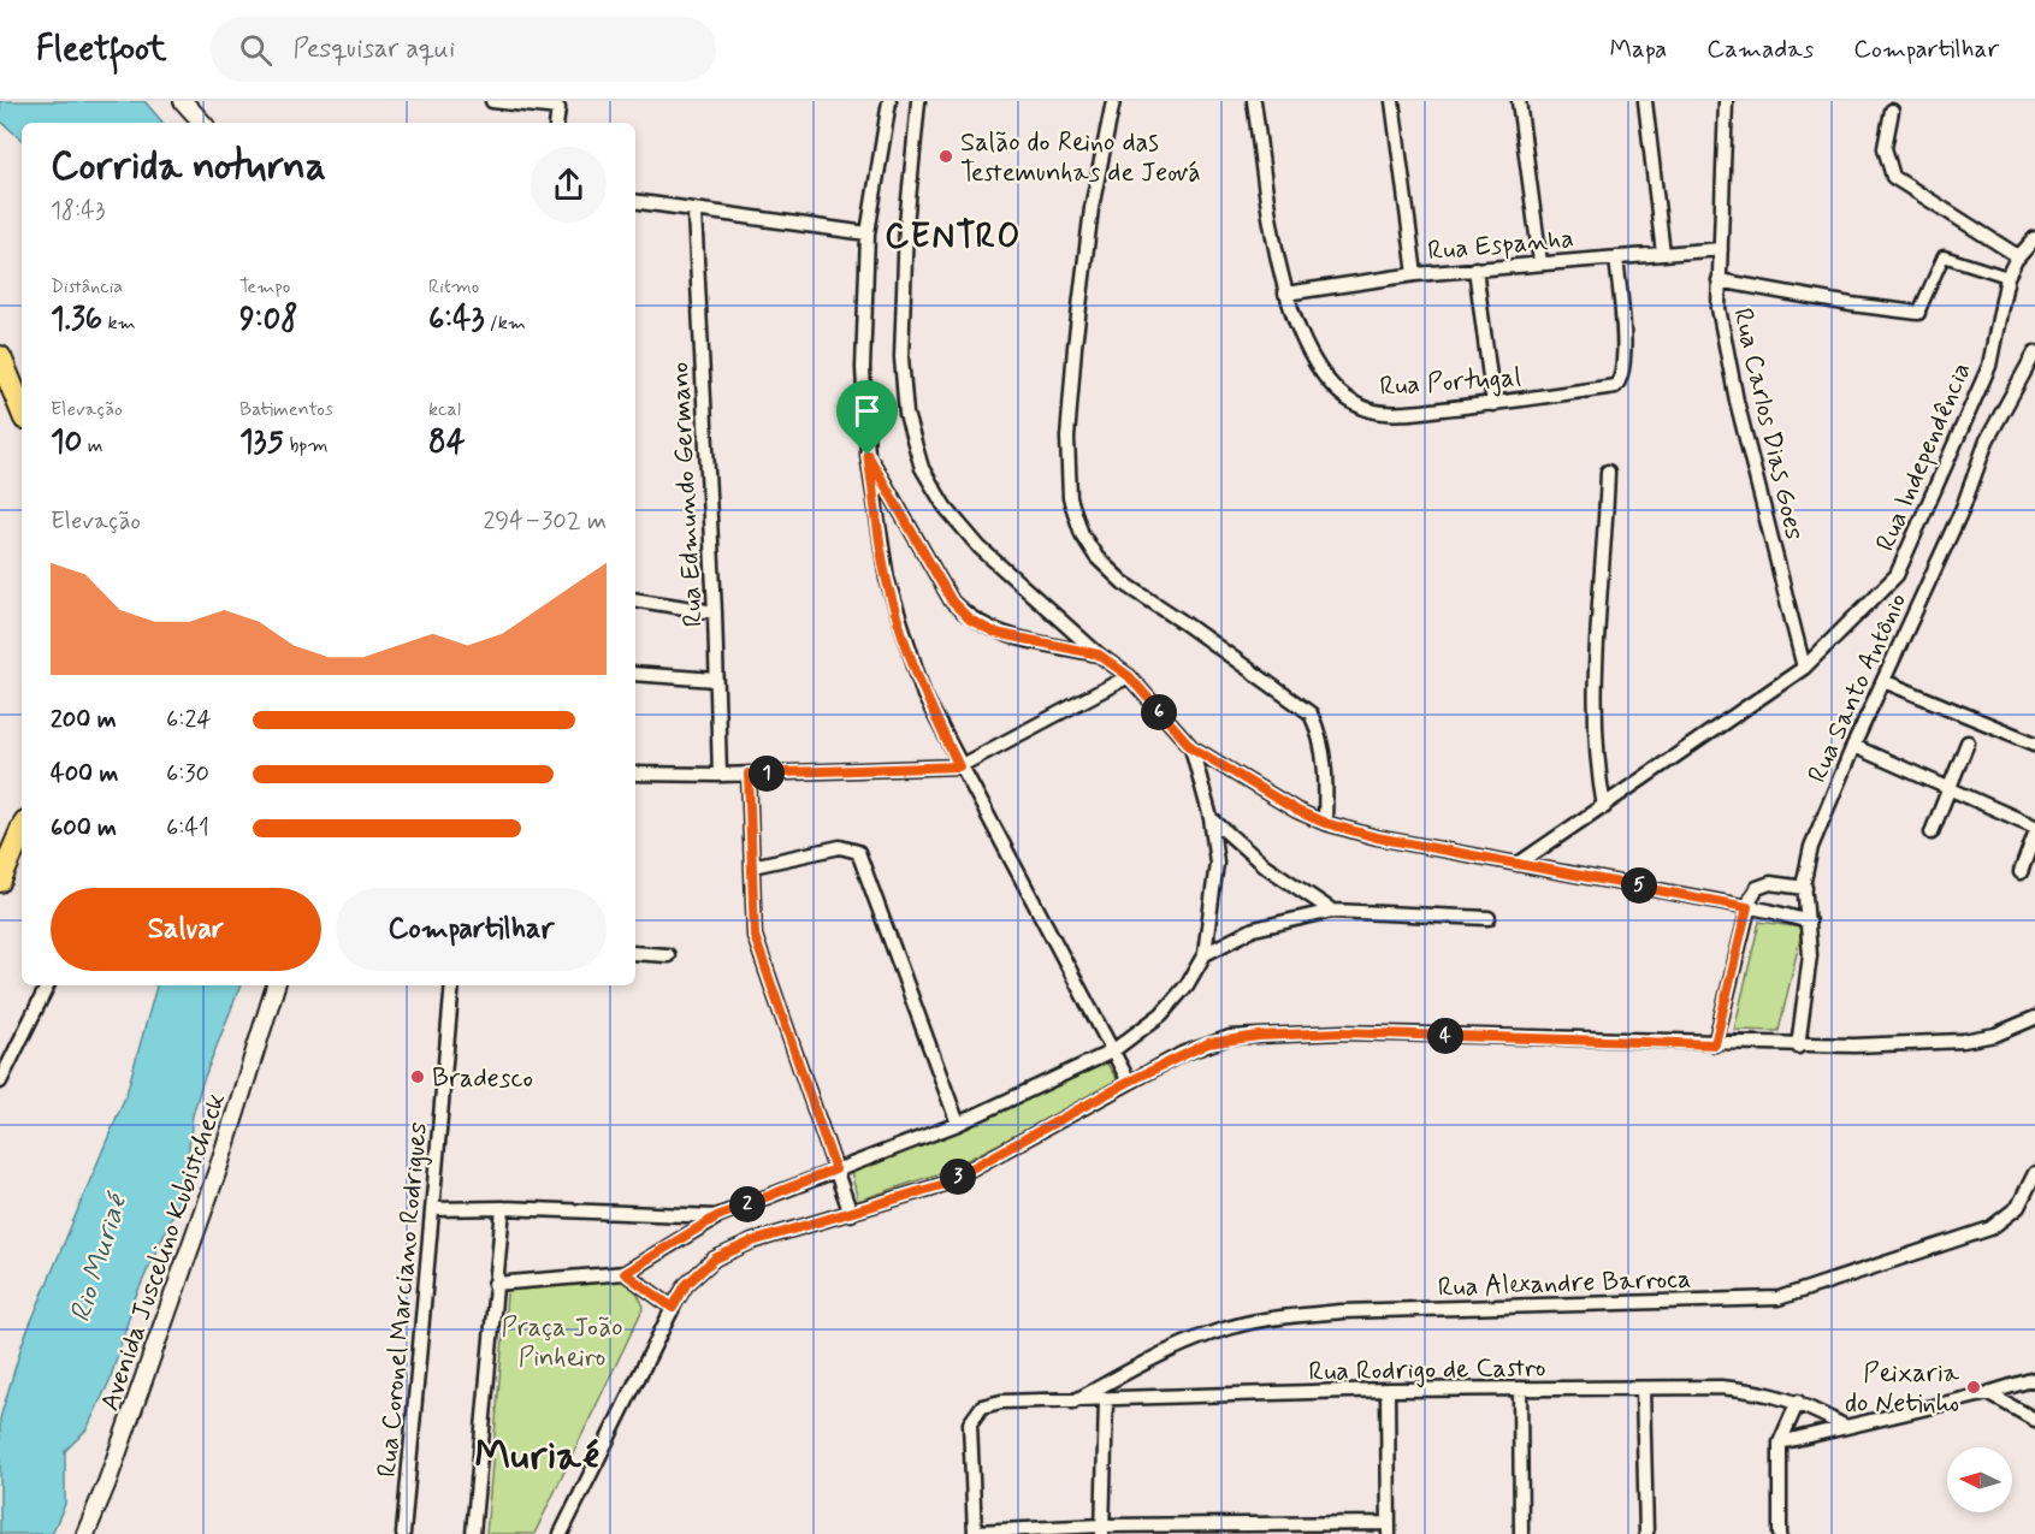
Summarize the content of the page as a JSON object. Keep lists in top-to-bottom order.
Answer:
{
  "streets": {
    "street": [
      "Rua Espanha",
      "Rua Portugal",
      "Rua Carlos Dias Goes",
      "Rua Independência",
      "Rua Edmundo Germano",
      "Rua Santo Antônio",
      "Avenida Juscelino Kubistcheck",
      "Rua Alexandre Barroca",
      "Rua Coronel Marciano Rodrigues",
      "Rua Rodrigo de Castro"
    ]
  },
  "crossings": [
    ["Rua Espanha", "Rua Portugal"],
    ["Rua Espanha", "Rua Carlos Dias Goes"],
    ["Rua Carlos Dias Goes", "Rua Independência"],
    ["Rua Alexandre Barroca", "Rua Rodrigo de Castro"]
  ],
  "districts": ["CENTRO", "Muriaé"],
  "water": ["Rio Muriaé"],
  "parks": ["Praça João Pinheiro"],
  "places": ["Salão do Reino das Testemunhas de Jeová", "Bradesco", "Peixaria do Netinho"],
  "north": "left",
  "page": {
    "header": "Fleetfoot",
    "search": "Pesquisar aqui",
    "nav": ["Mapa", "Camadas", "Compartilhar"],
    "heading": ["Corrida noturna", "18:43"],
    "stats": [
      ["Distância", "1.36 km"],
      ["Tempo", "9:08"],
      ["Ritmo", "6:43 /km"],
      ["Elevação", "10 m"],
      ["Batimentos", "135 bpm"],
      ["kcal", "84"]
    ],
    "chart": ["Elevação", "294–302 m"],
    "list": [
      {
        "name": "200 m",
        "note": "6:24"
      },
      {
        "name": "400 m",
        "note": "6:30"
      },
      {
        "name": "600 m",
        "note": "6:41"
      }
    ],
    "pins": [
      "6",
      "1",
      "5",
      "4",
      "3",
      "2"
    ],
    "buttons": ["Salvar", "Compartilhar"]
  }
}
